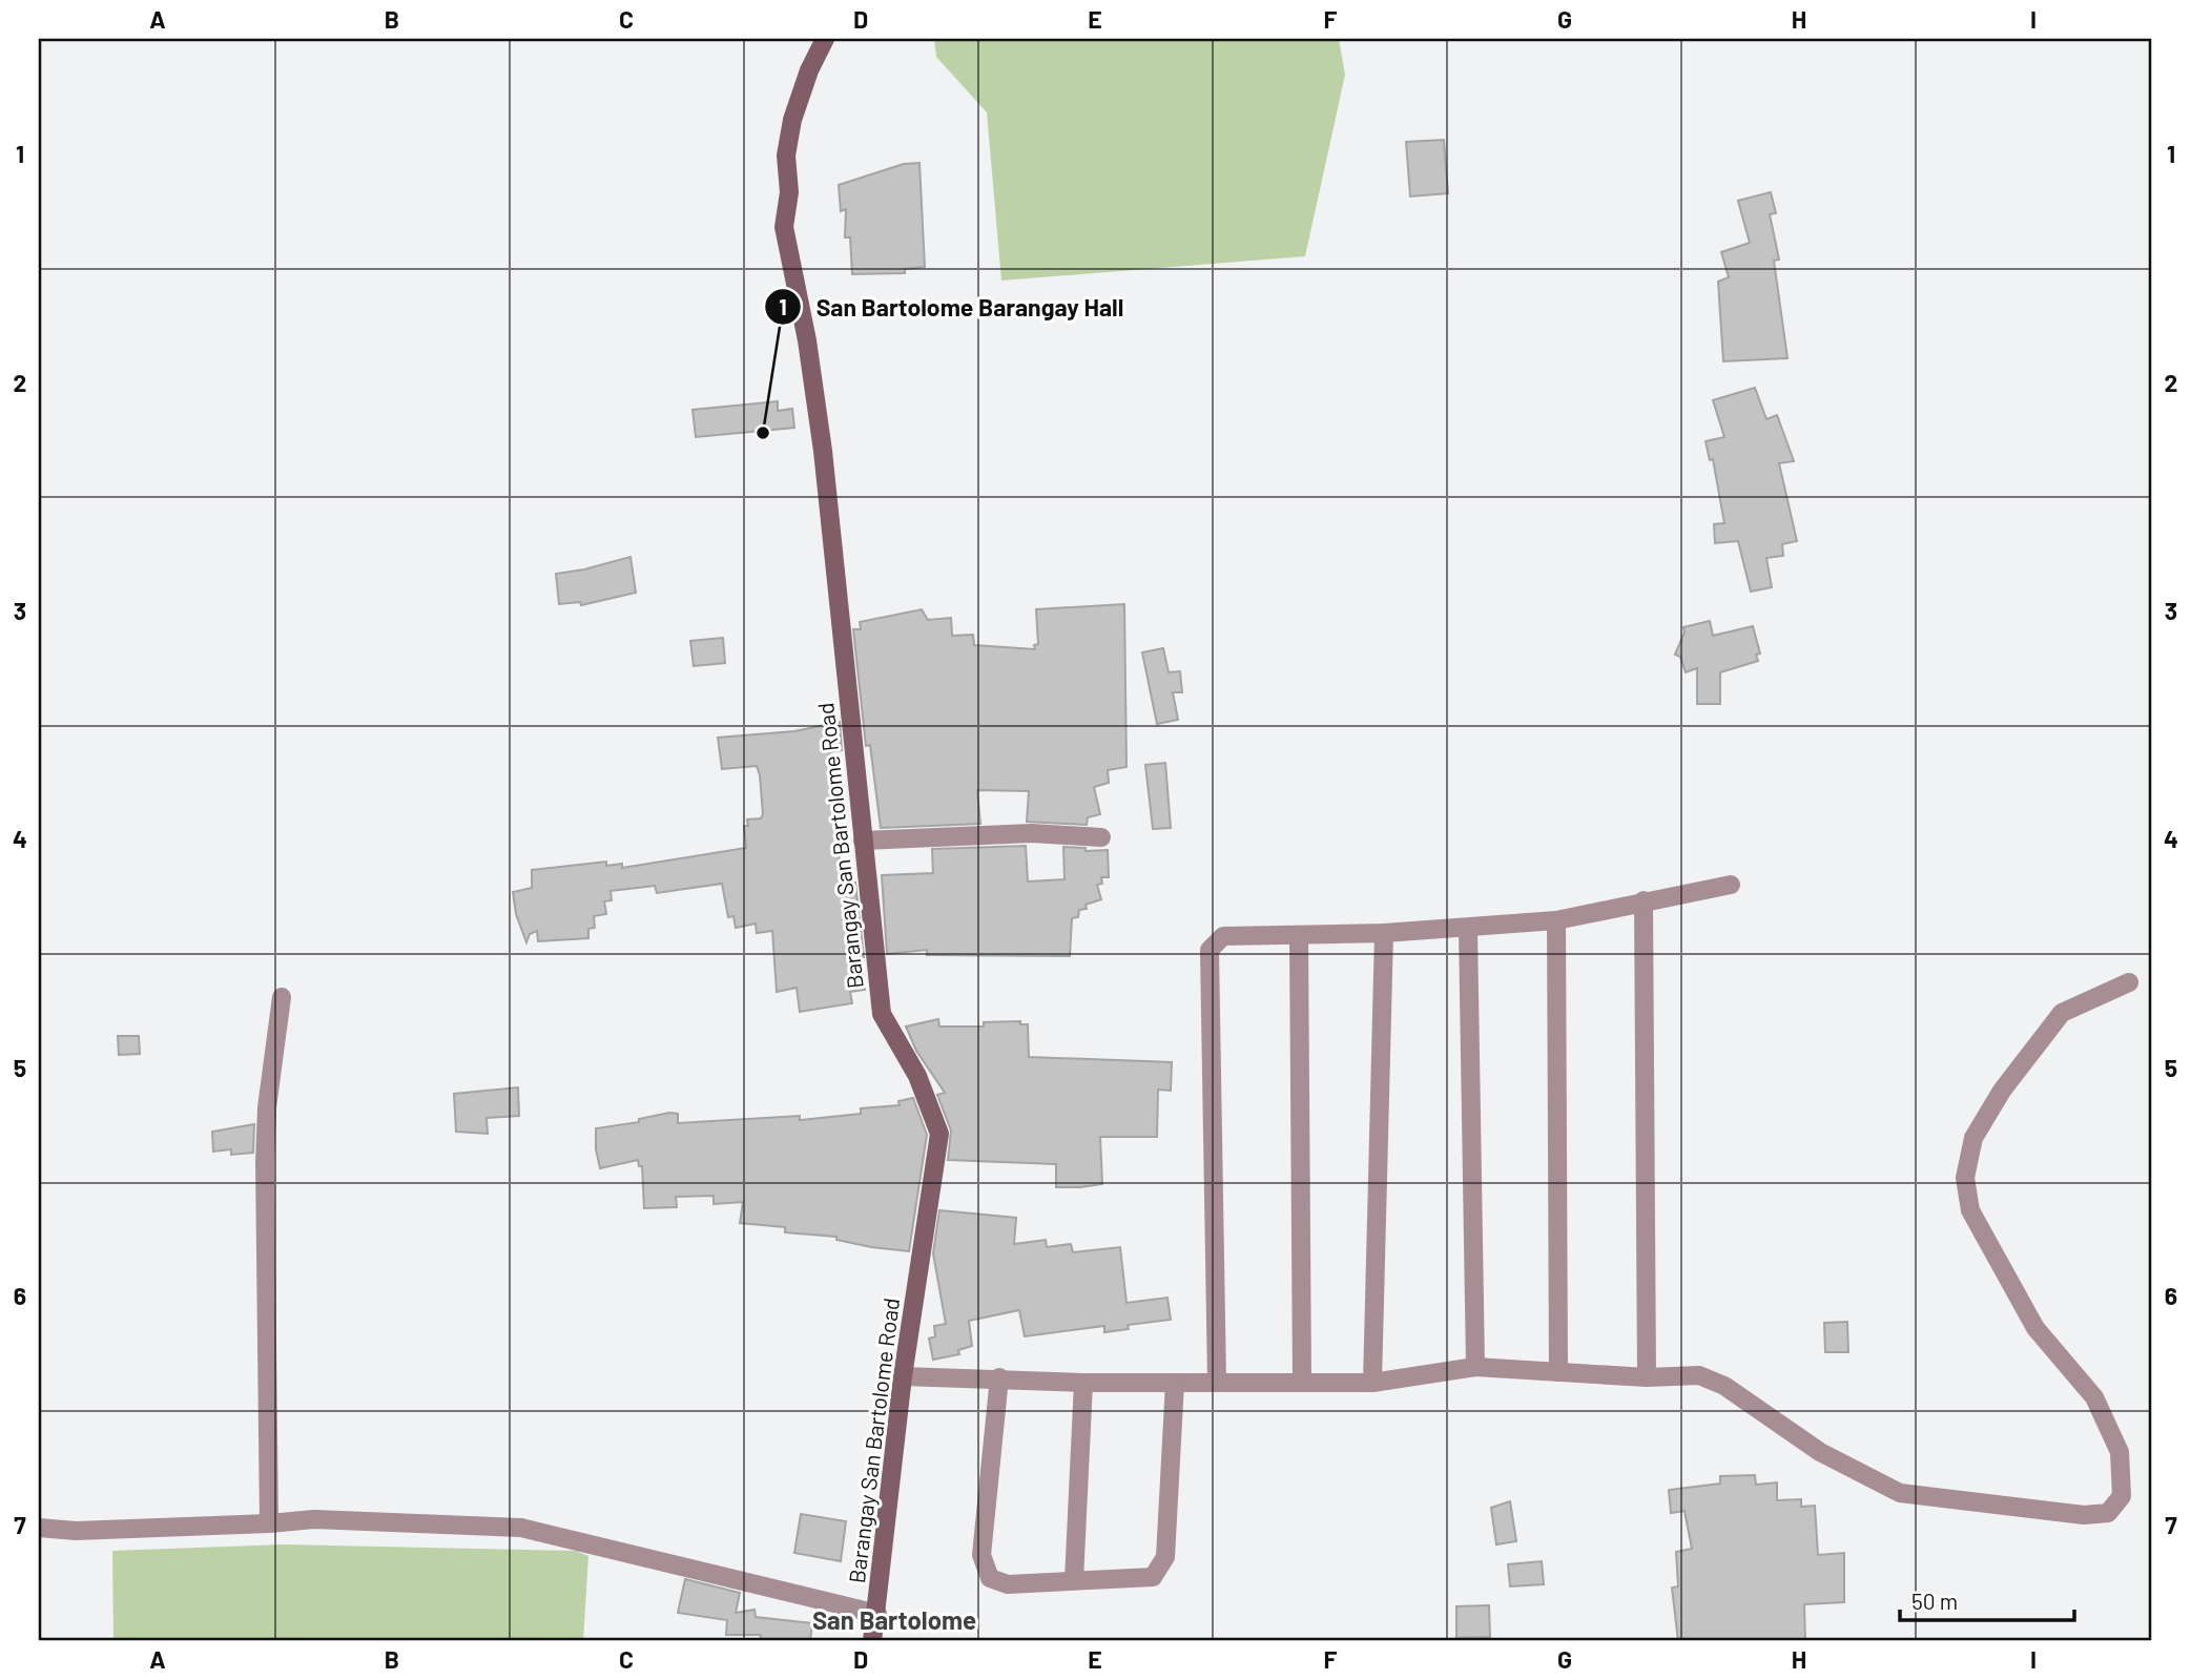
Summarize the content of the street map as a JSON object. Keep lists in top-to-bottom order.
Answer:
{
  "streets": {
    "street": ["Barangay San Bartolome Road"]
  },
  "districts": ["San Bartolome"],
  "places": ["San Bartolome Barangay Hall"],
  "scale_bar": "50 m",
  "grid": {
    "columns": [
      "A",
      "B",
      "C",
      "D",
      "E",
      "F",
      "G",
      "H",
      "I"
    ],
    "rows": [
      "1",
      "2",
      "3",
      "4",
      "5",
      "6",
      "7"
    ]
  }
}
